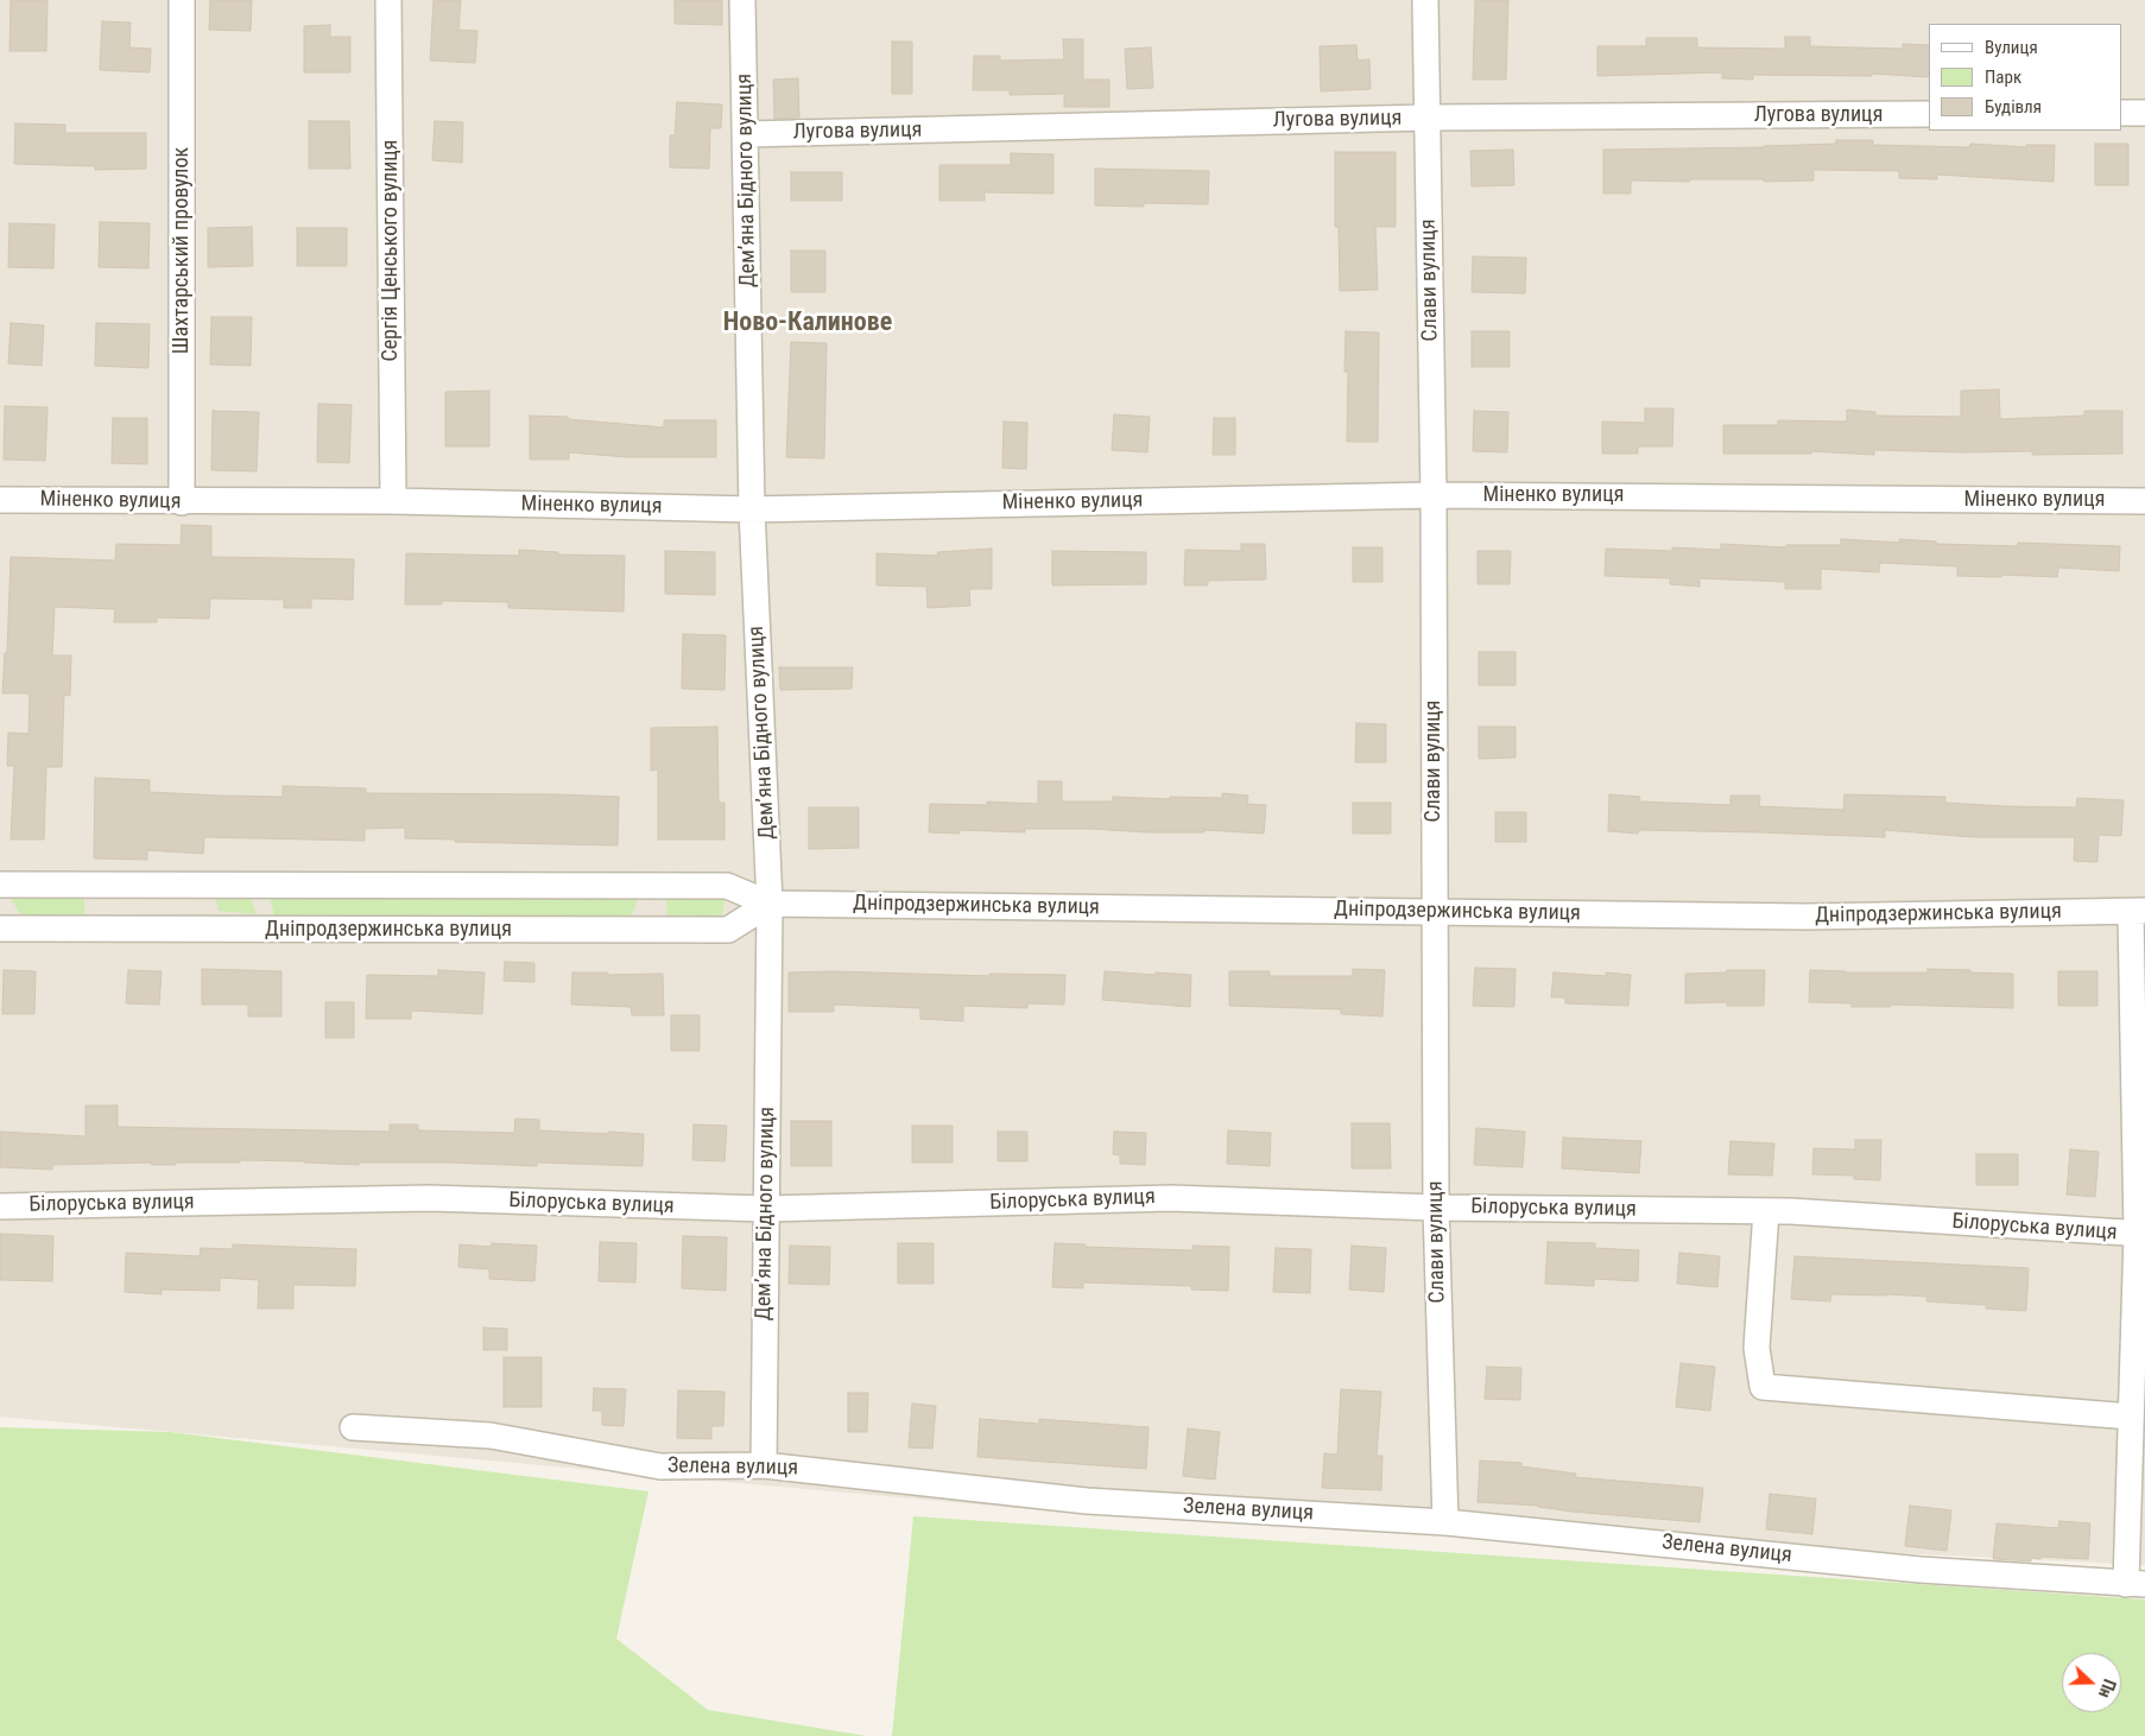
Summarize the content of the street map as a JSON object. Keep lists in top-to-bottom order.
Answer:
{
  "streets": {
    "street": [
      "Лугова вулиця",
      "Дем’яна Бідного вулиця",
      "Шахтарський провулок",
      "Сергія Ценського вулиця",
      "Слави вулиця",
      "Міненко вулиця",
      "Дніпродзержинська вулиця",
      "Білоруська вулиця",
      "Зелена вулиця"
    ]
  },
  "crossings": [
    ["Лугова вулиця", "Дем’яна Бідного вулиця"],
    ["Лугова вулиця", "Слави вулиця"],
    ["Дем’яна Бідного вулиця", "Міненко вулиця"],
    ["Дем’яна Бідного вулиця", "Дніпродзержинська вулиця"],
    ["Дем’яна Бідного вулиця", "Білоруська вулиця"],
    ["Дем’яна Бідного вулиця", "Зелена вулиця"],
    ["Шахтарський провулок", "Міненко вулиця"],
    ["Сергія Ценського вулиця", "Міненко вулиця"],
    ["Слави вулиця", "Міненко вулиця"],
    ["Слави вулиця", "Дніпродзержинська вулиця"],
    ["Слави вулиця", "Білоруська вулиця"],
    ["Слави вулиця", "Зелена вулиця"]
  ],
  "districts": ["Ново-Калинове"],
  "legend": ["Вулиця", "Парк", "Будівля"],
  "north": "right"
}
